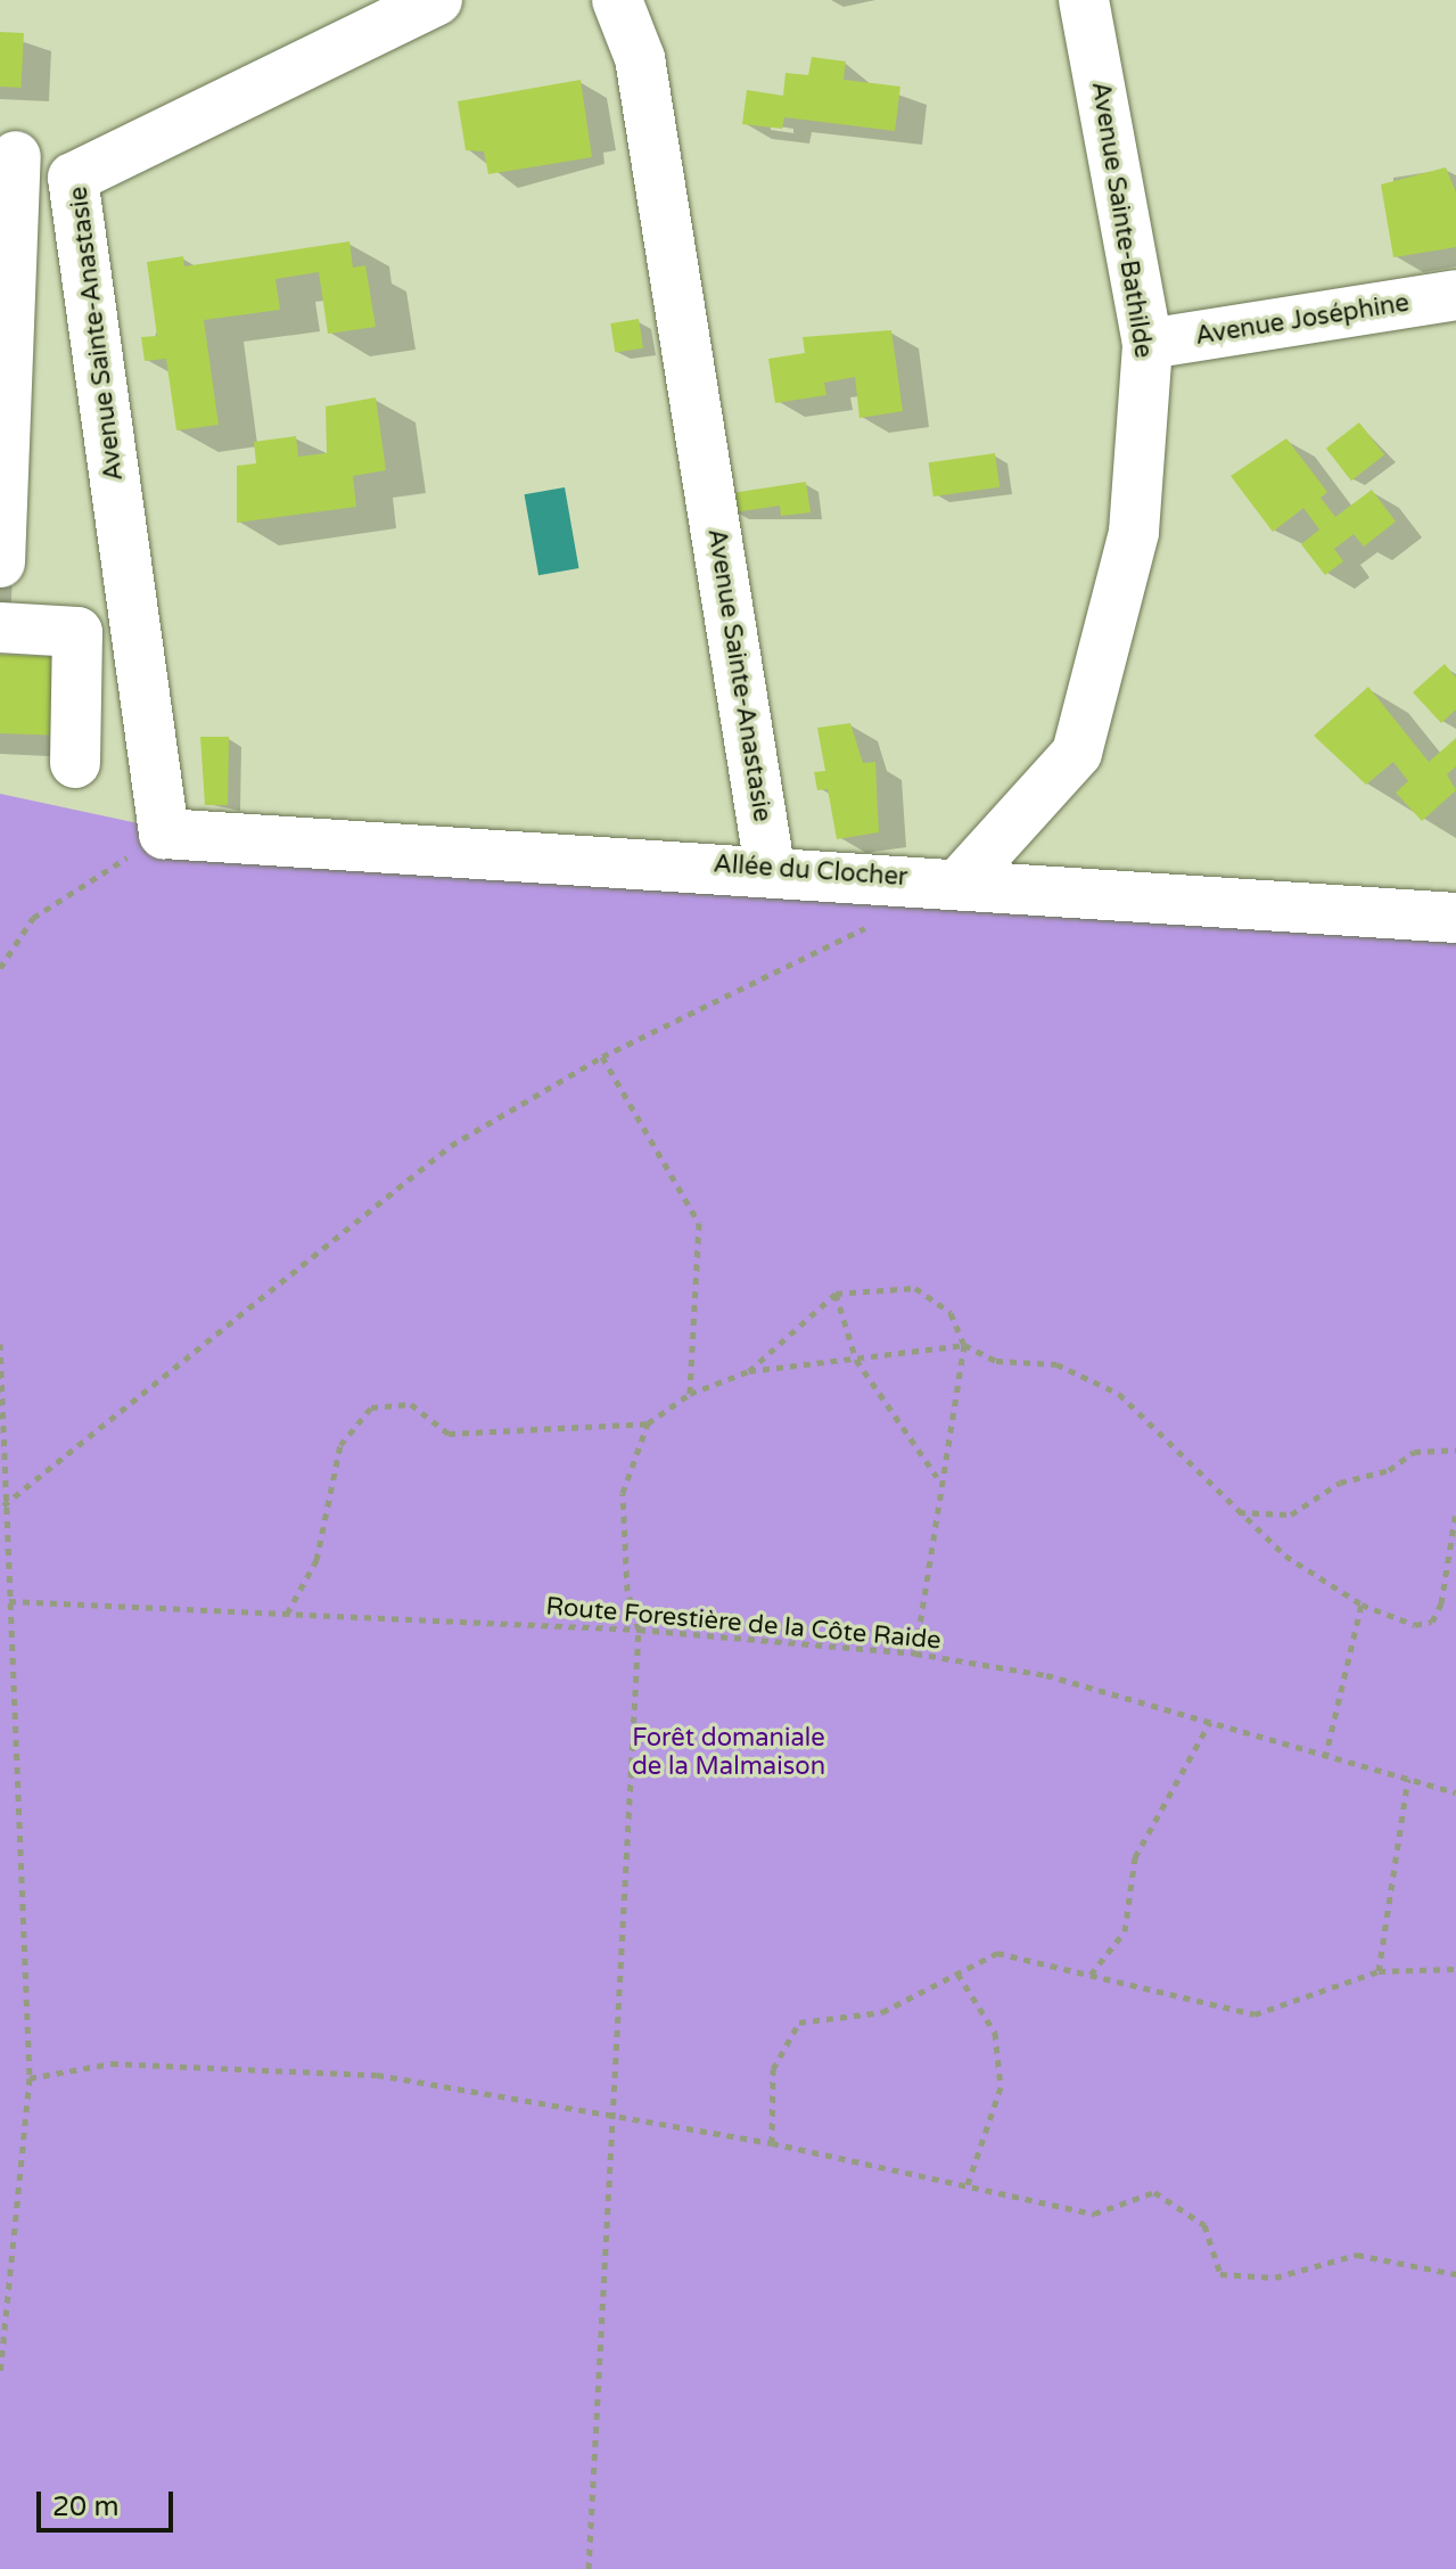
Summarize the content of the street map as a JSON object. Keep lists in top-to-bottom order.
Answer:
{
  "streets": {
    "street": [
      "Avenue Sainte-Bathilde",
      "Avenue Joséphine",
      "Avenue Sainte-Anastasie",
      "Allée du Clocher"
    ],
    "path": ["Route Forestière de la Côte Raide"]
  },
  "crossings": [
    ["Avenue Sainte-Bathilde", "Avenue Joséphine"],
    ["Avenue Sainte-Bathilde", "Allée du Clocher"],
    ["Avenue Sainte-Anastasie", "Allée du Clocher"]
  ],
  "parks": ["Forêt domaniale de la Malmaison"],
  "scale_bar": "20 m"
}
